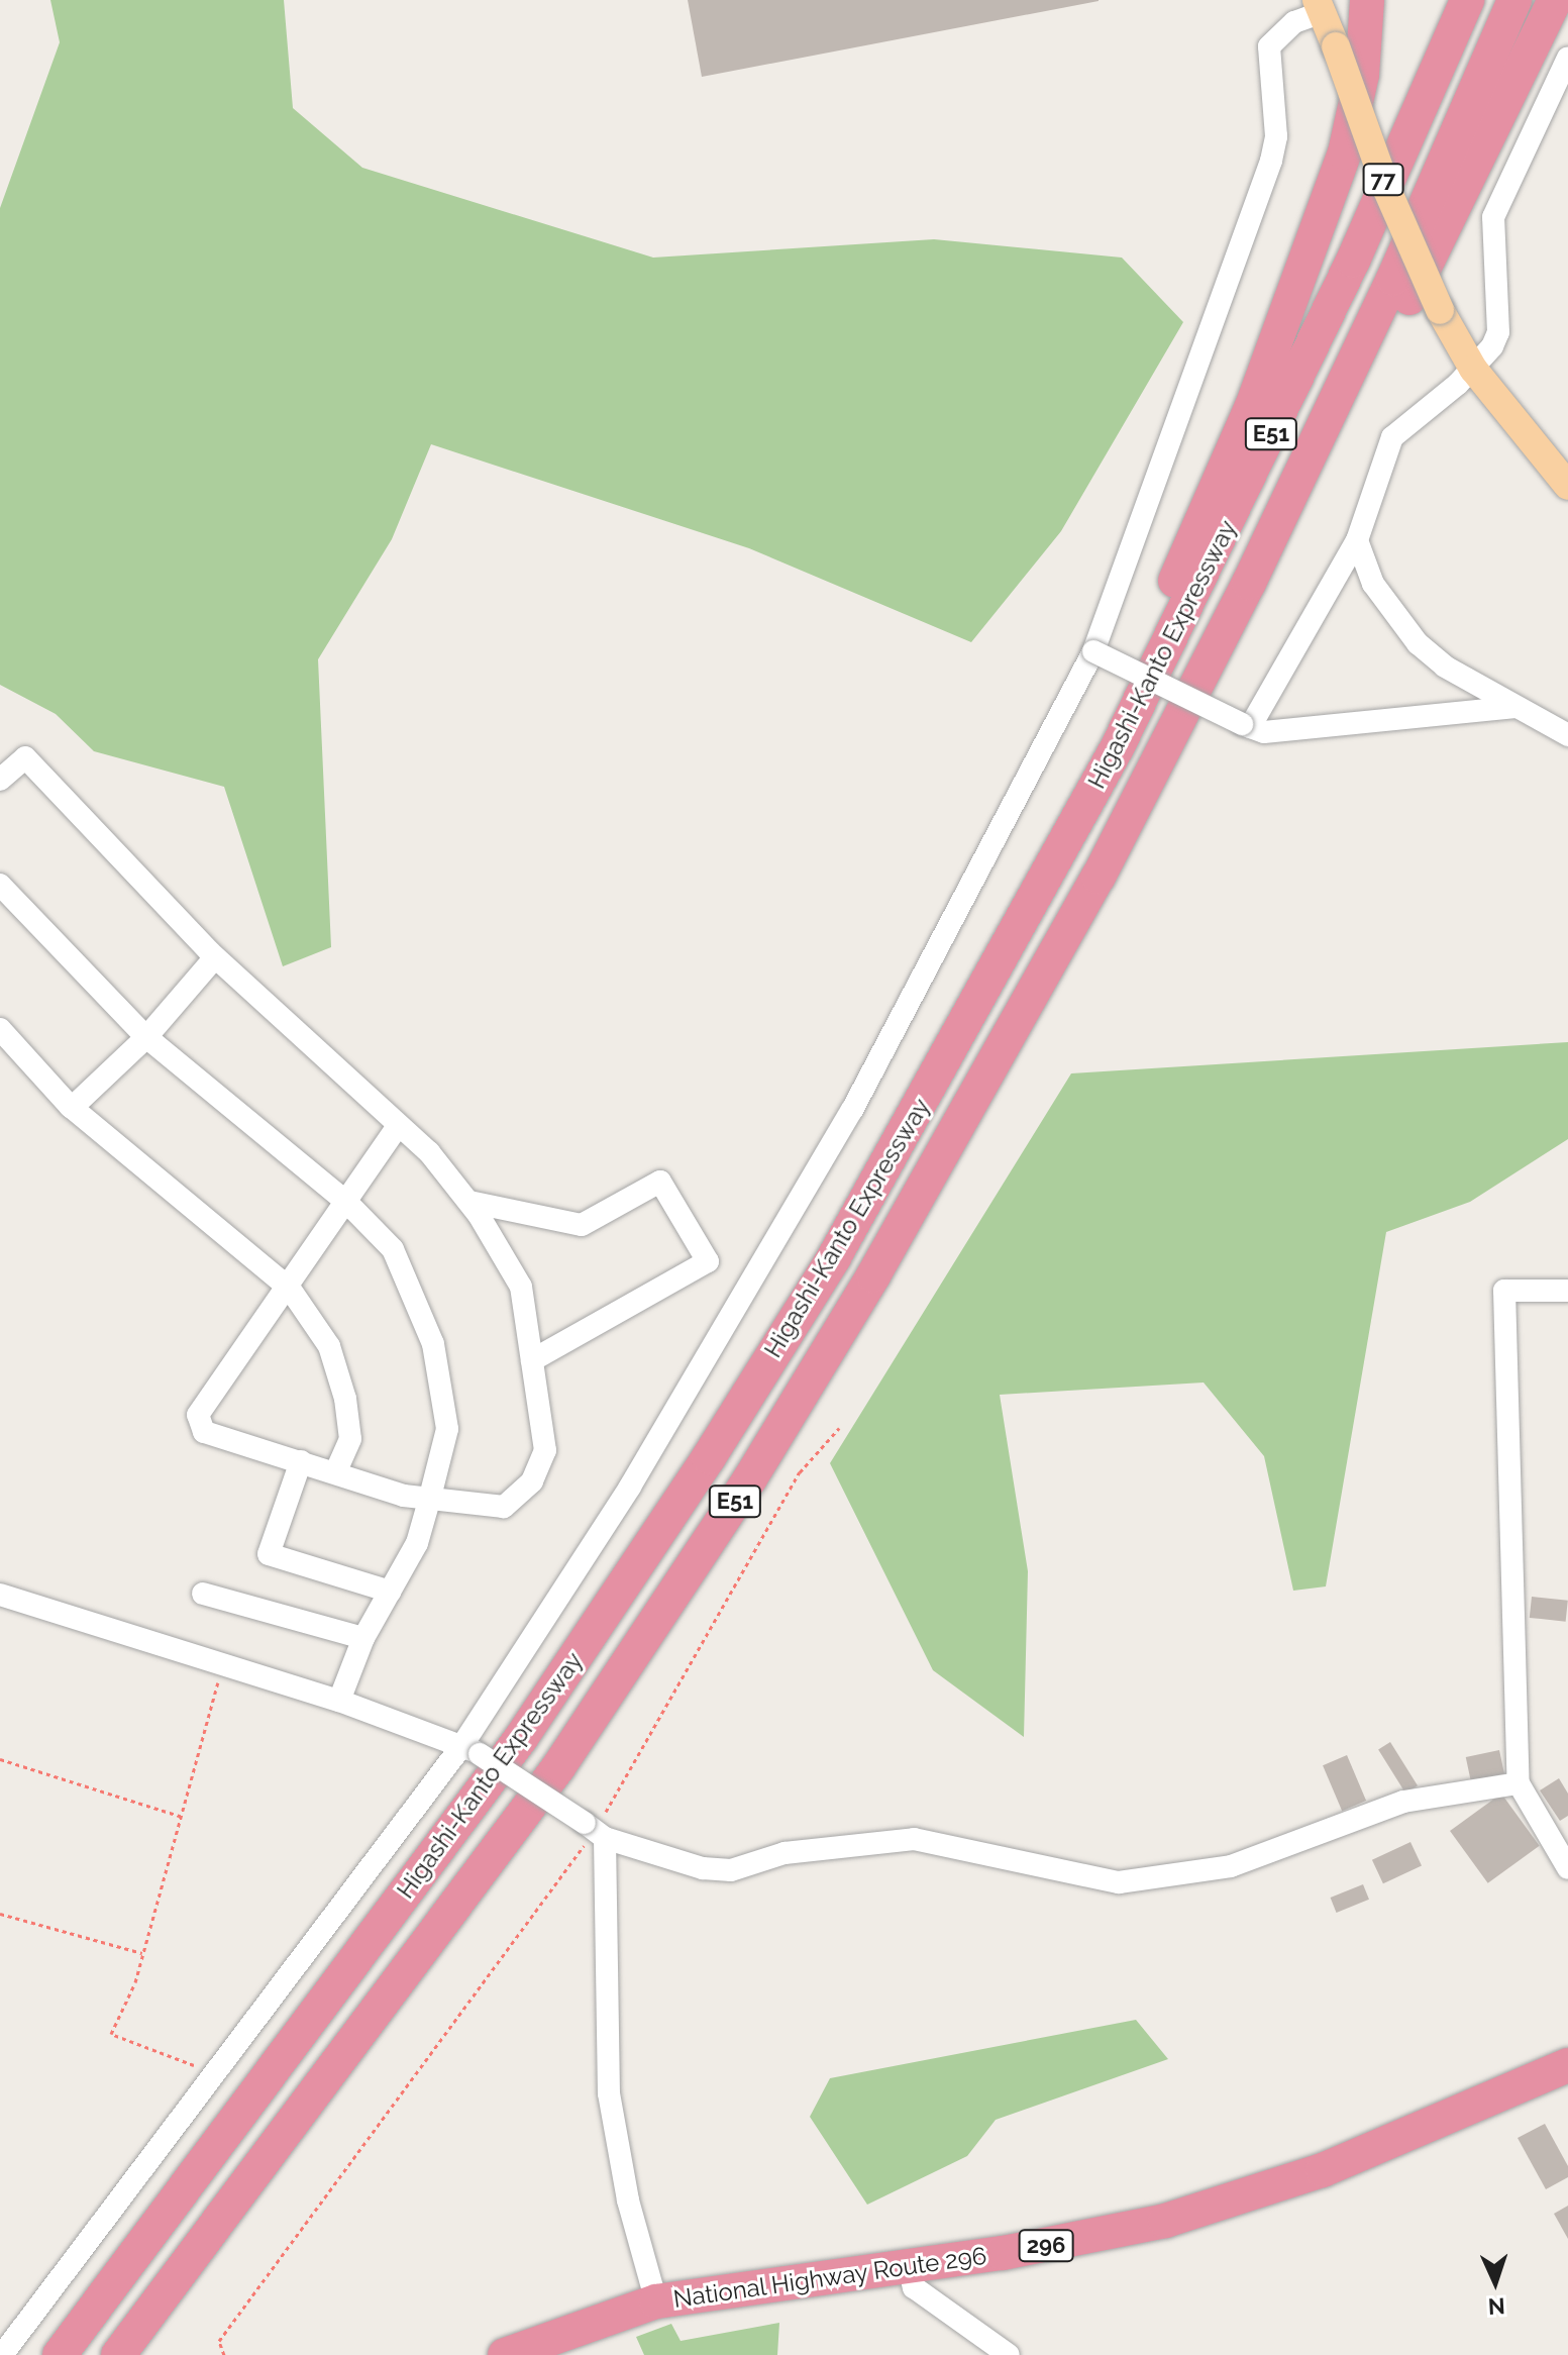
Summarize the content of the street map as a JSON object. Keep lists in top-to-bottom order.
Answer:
{
  "streets": {
    "highway": [
      "E51",
      "Higashi-Kanto Expressway",
      "296",
      "National Highway Route 296"
    ],
    "main road": ["77"]
  },
  "north": "bottom"
}
